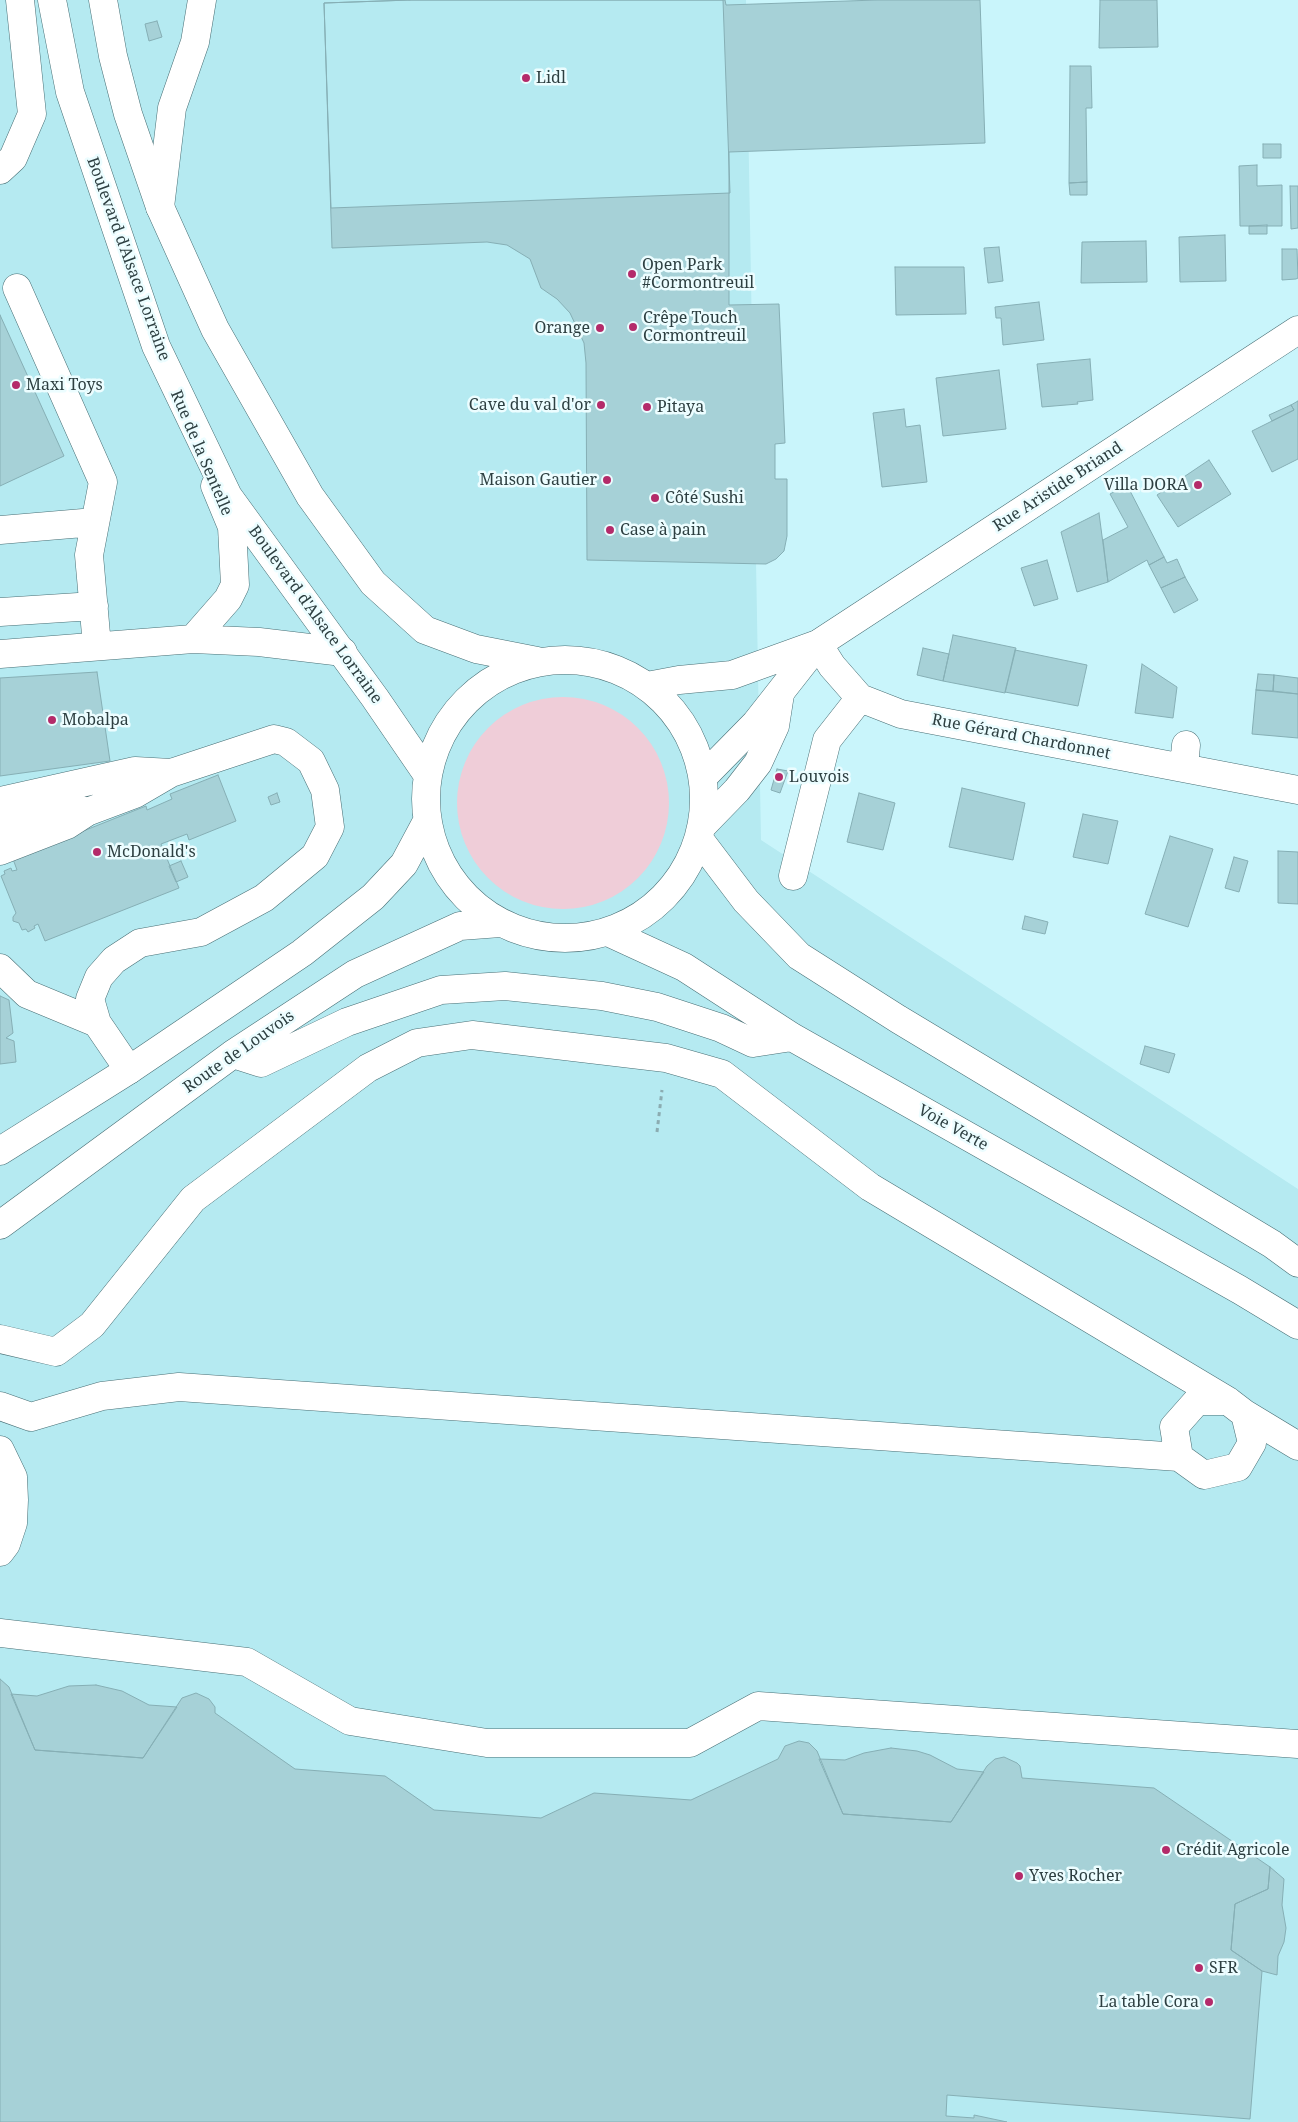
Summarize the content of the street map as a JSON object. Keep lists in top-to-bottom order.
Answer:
{
  "streets": {
    "main road": [
      "Boulevard d'Alsace Lorraine",
      "Rue de la Sentelle",
      "Rue Aristide Briand",
      "Rue Gérard Chardonnet",
      "Route de Louvois",
      "Voie Verte"
    ]
  },
  "crossings": [
    ["Boulevard d'Alsace Lorraine", "Rue de la Sentelle"],
    ["Rue Aristide Briand", "Rue Gérard Chardonnet"]
  ],
  "places": [
    "Lidl",
    "Open Park #Cormontreuil",
    "Crêpe Touch Cormontreuil",
    "Orange",
    "Maxi Toys",
    "Cave du val d'or",
    "Pitaya",
    "Maison Gautier",
    "Villa DORA",
    "Côté Sushi",
    "Case à pain",
    "Mobalpa",
    "Louvois",
    "McDonald's",
    "Crédit Agricole",
    "Yves Rocher",
    "SFR",
    "La table Cora"
  ]
}
